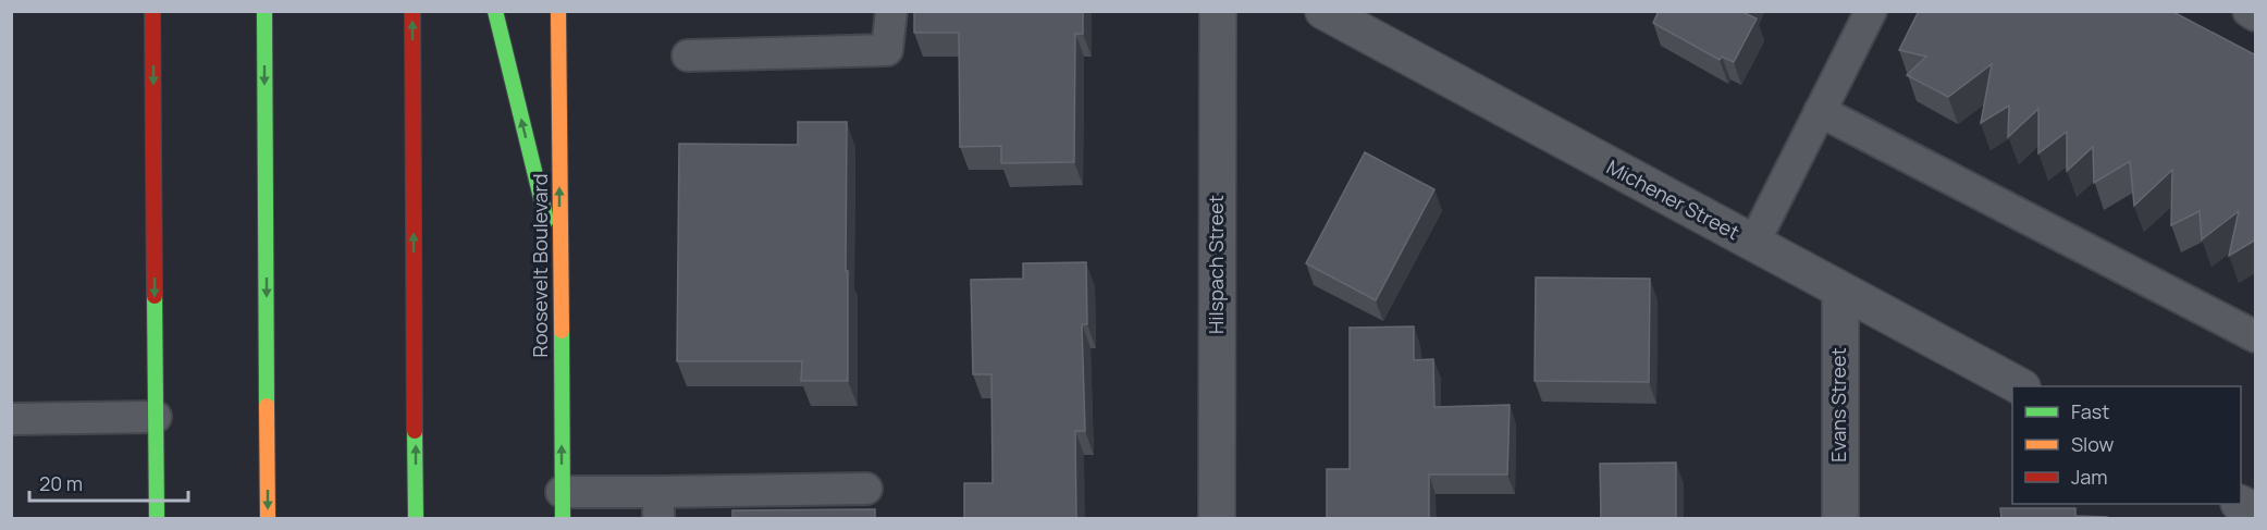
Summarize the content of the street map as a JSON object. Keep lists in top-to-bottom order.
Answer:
{
  "streets": {
    "highway": ["Roosevelt Boulevard"],
    "street": ["Michener Street", "Hilspach Street", "Evans Street"]
  },
  "crossings": [
    ["Michener Street", "Evans Street"]
  ],
  "legend": ["Fast", "Slow", "Jam"],
  "scale_bar": "20 m"
}
